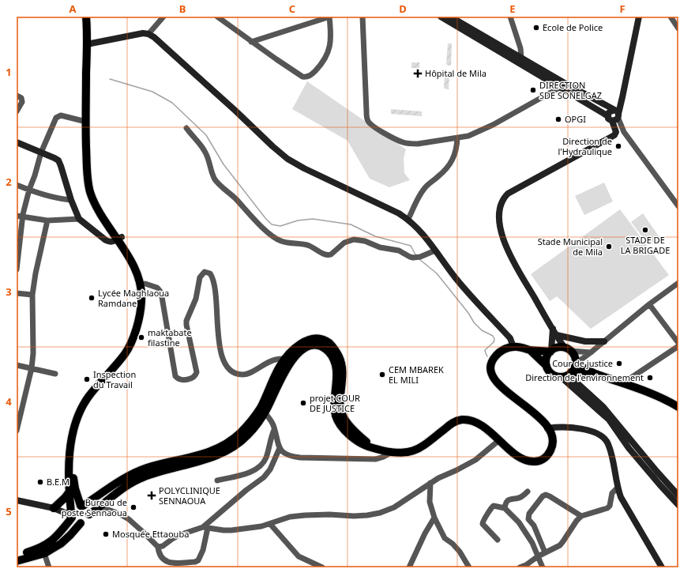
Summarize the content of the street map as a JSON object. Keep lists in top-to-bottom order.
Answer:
{
  "places": {
    "other": [
      "Ecole de Police",
      "DIRECTION SDE SONELGAZ",
      "OPGI",
      "Direction de l'Hydraulique",
      "STADE DE LA BRIGADE",
      "Stade Municipal de Mila",
      "Lycée Maghlaoua Ramdane",
      "maktabate filastine",
      "Cour de justice",
      "CEM MBAREK EL MILI",
      "Direction de l'environnement",
      "Inspection du Travail",
      "projet COUR DE JUSTICE",
      "B.E.M",
      "Bureau de poste Sennaoua",
      "Mosquée Ettaouba"
    ],
    "health": ["Hôpital de Mila", "POLYCLINIQUE SENNAOUA"]
  },
  "grid": {
    "columns": [
      "A",
      "B",
      "C",
      "D",
      "E",
      "F"
    ],
    "rows": [
      "1",
      "2",
      "3",
      "4",
      "5"
    ]
  }
}
